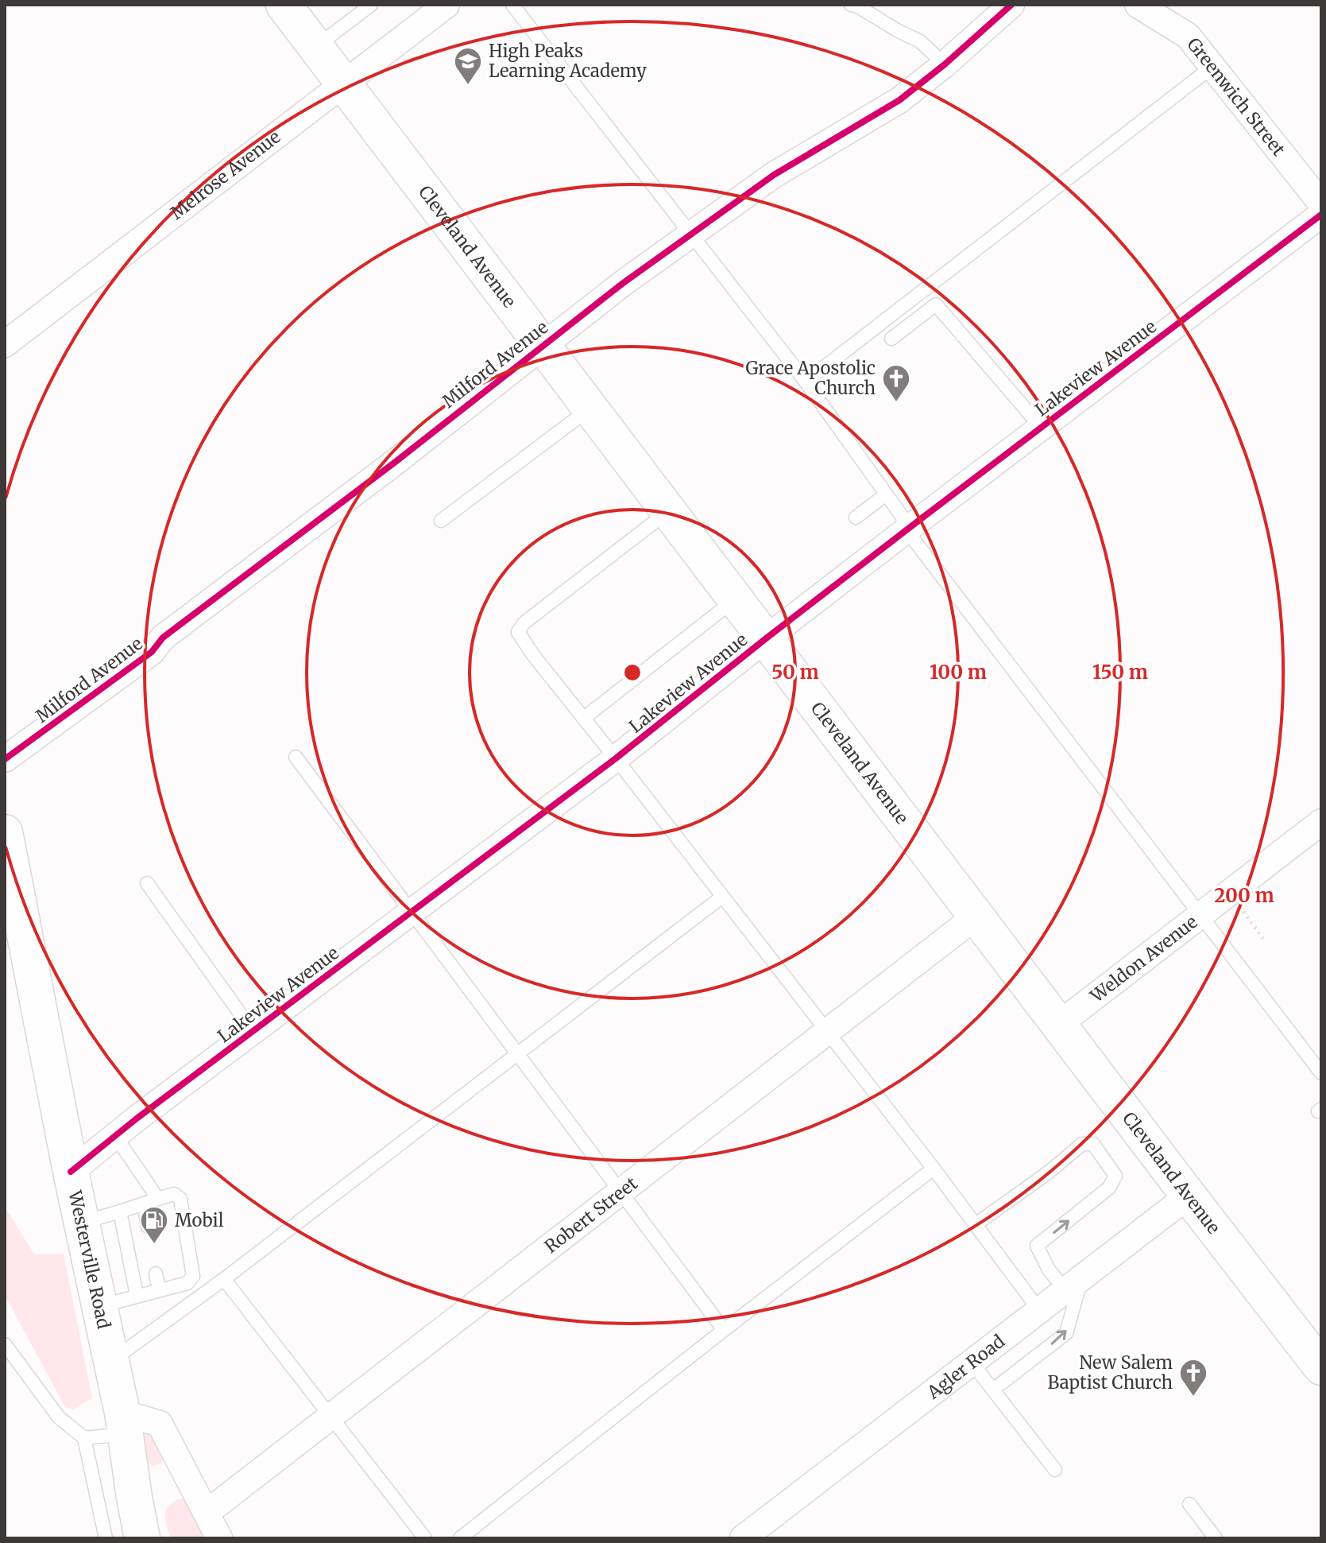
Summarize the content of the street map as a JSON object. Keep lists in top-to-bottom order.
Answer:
{
  "streets": {
    "main road": ["Cleveland Avenue", "Westerville Road"],
    "street": [
      "Greenwich Street",
      "Melrose Avenue",
      "Milford Avenue",
      "Lakeview Avenue",
      "Weldon Avenue",
      "Robert Street",
      "Agler Road"
    ]
  },
  "crossings": [
    ["Melrose Avenue", "Cleveland Avenue"],
    ["Cleveland Avenue", "Milford Avenue"],
    ["Cleveland Avenue", "Lakeview Avenue"],
    ["Cleveland Avenue", "Weldon Avenue"],
    ["Cleveland Avenue", "Robert Street"],
    ["Cleveland Avenue", "Agler Road"],
    ["Lakeview Avenue", "Westerville Road"]
  ],
  "places": {
    "school or university": ["High Peaks Learning Academy"],
    "church": ["Grace Apostolic Church", "New Salem Baptist Church"],
    "fuel station": ["Mobil"]
  },
  "rings": [
    "50 m",
    "100 m",
    "150 m",
    "200 m"
  ]
}
